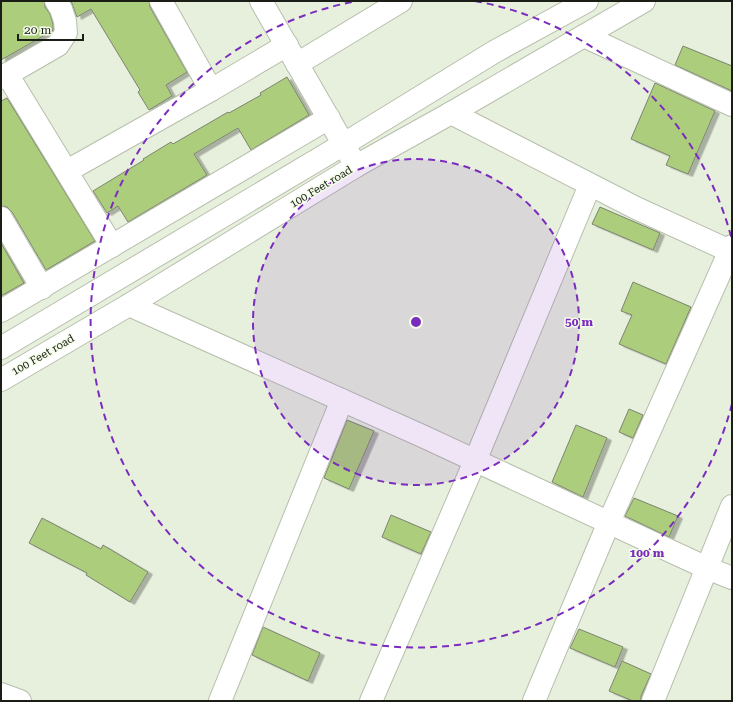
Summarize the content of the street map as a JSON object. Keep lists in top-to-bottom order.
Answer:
{
  "streets": {
    "street": ["100 Feet road"]
  },
  "scale_bar": "20 m",
  "rings": ["50 m", "100 m"]
}
